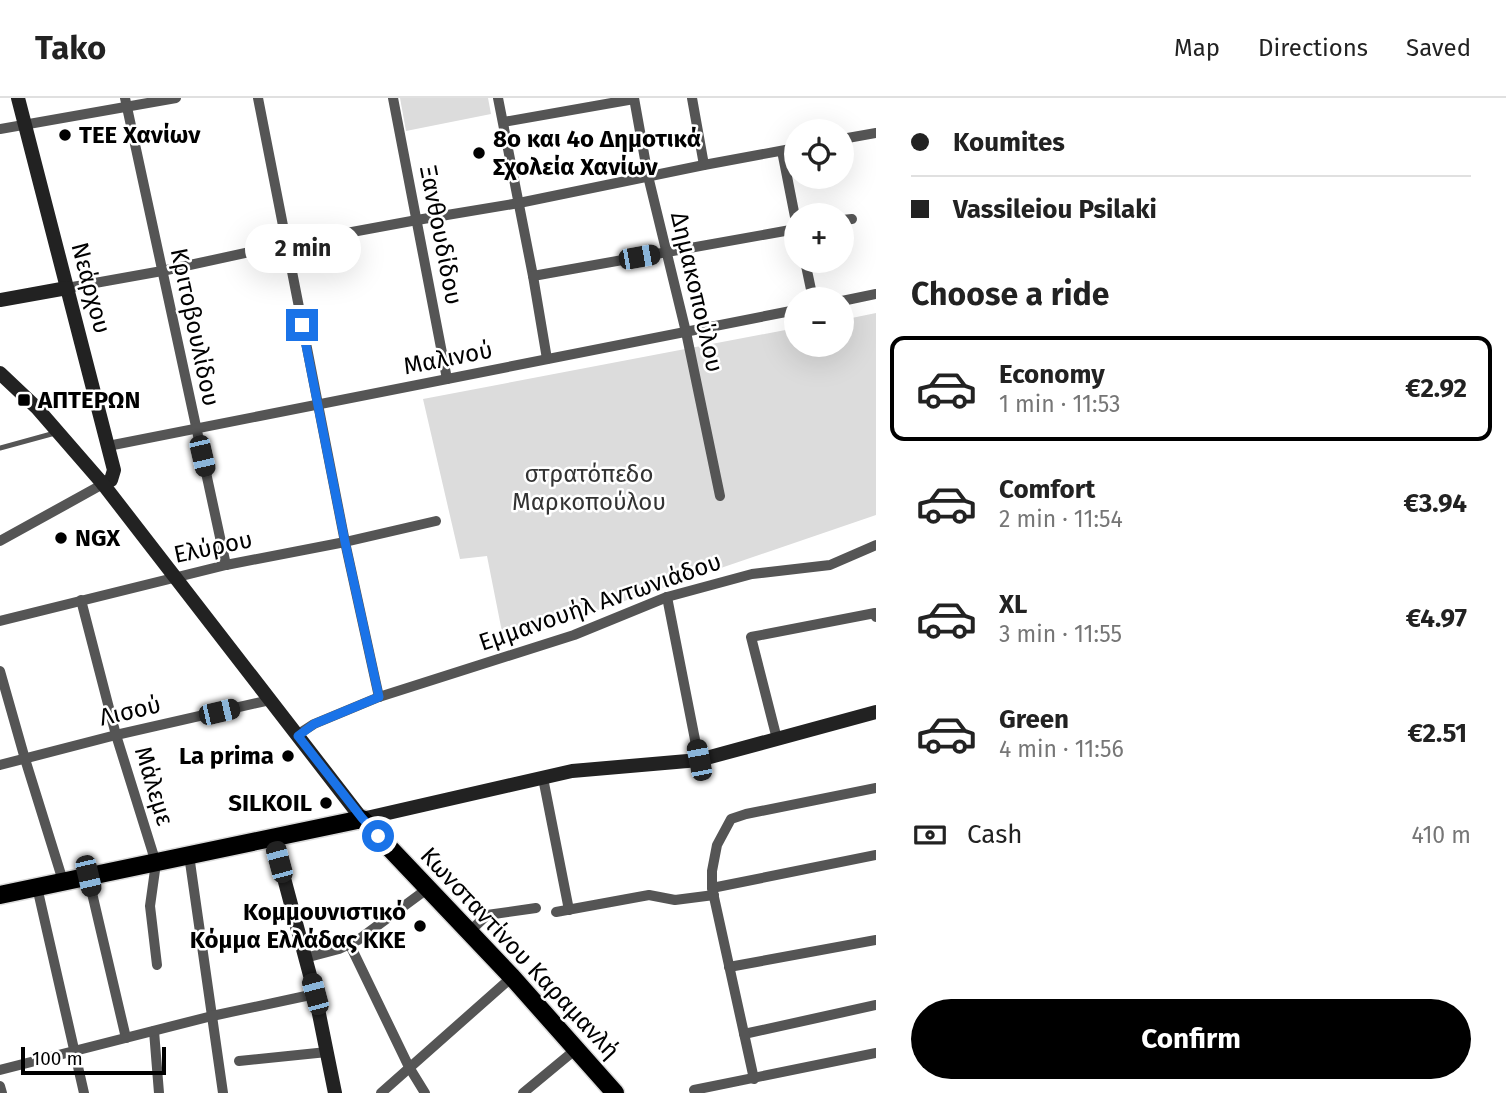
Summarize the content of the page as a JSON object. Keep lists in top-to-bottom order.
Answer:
{
  "streets": {
    "main road": ["Νεάρχου", "Κωνσταντίνου Καραμανλή"],
    "street": [
      "Ξανθουδίδου",
      "Δημακοπούλου",
      "Κριτοβουλίδου",
      "Μαλινού",
      "Ελύρου",
      "Εμμανουήλ Αντωνιάδου",
      "Λισού",
      "Μάλεμε"
    ]
  },
  "crossings": [
    ["Ξανθουδίδου", "Μαλινού"],
    ["Νεάρχου", "Μαλινού"],
    ["Νεάρχου", "Κωνσταντίνου Καραμανλή"],
    ["Δημακοπούλου", "Μαλινού"],
    ["Κριτοβουλίδου", "Μαλινού"],
    ["Κριτοβουλίδου", "Ελύρου"],
    ["Ελύρου", "Μάλεμε"],
    ["Ελύρου", "Κωνσταντίνου Καραμανλή"],
    ["Εμμανουήλ Αντωνιάδου", "Κωνσταντίνου Καραμανλή"],
    ["Λισού", "Μάλεμε"],
    ["Λισού", "Κωνσταντίνου Καραμανλή"]
  ],
  "parks": ["στρατόπεδο Μαρκοπούλου"],
  "places": {
    "other": [
      "ΤΕΕ Χανίων",
      "8ο και 4ο Δημοτικά Σχολεία Χανίων",
      "NGX",
      "La prima",
      "SILKOIL",
      "Κομμουνιστικό Κόμμα Ελλάδας ΚΚΕ"
    ],
    "transit": ["ΑΠΤΕΡΩΝ"]
  },
  "scale_bar": "100 m",
  "page": {
    "header": "Tako",
    "nav": ["Map", "Directions", "Saved"],
    "banner": ["Koumites", "Vassileiou Psilaki"],
    "map_buttons": ["+", "−"],
    "bubble": "2 min",
    "heading": "Choose a ride",
    "list": [
      {
        "name": "Economy",
        "note": "1 min · 11:53",
        "value": "€2.92"
      },
      {
        "name": "Comfort",
        "note": "2 min · 11:54",
        "value": "€3.94"
      },
      {
        "name": "XL",
        "note": "3 min · 11:55",
        "value": "€4.97"
      },
      {
        "name": "Green",
        "note": "4 min · 11:56",
        "value": "€2.51"
      }
    ],
    "pay": ["Cash", "410 m"],
    "buttons": "Confirm",
    "scale": "100 m"
  }
}
